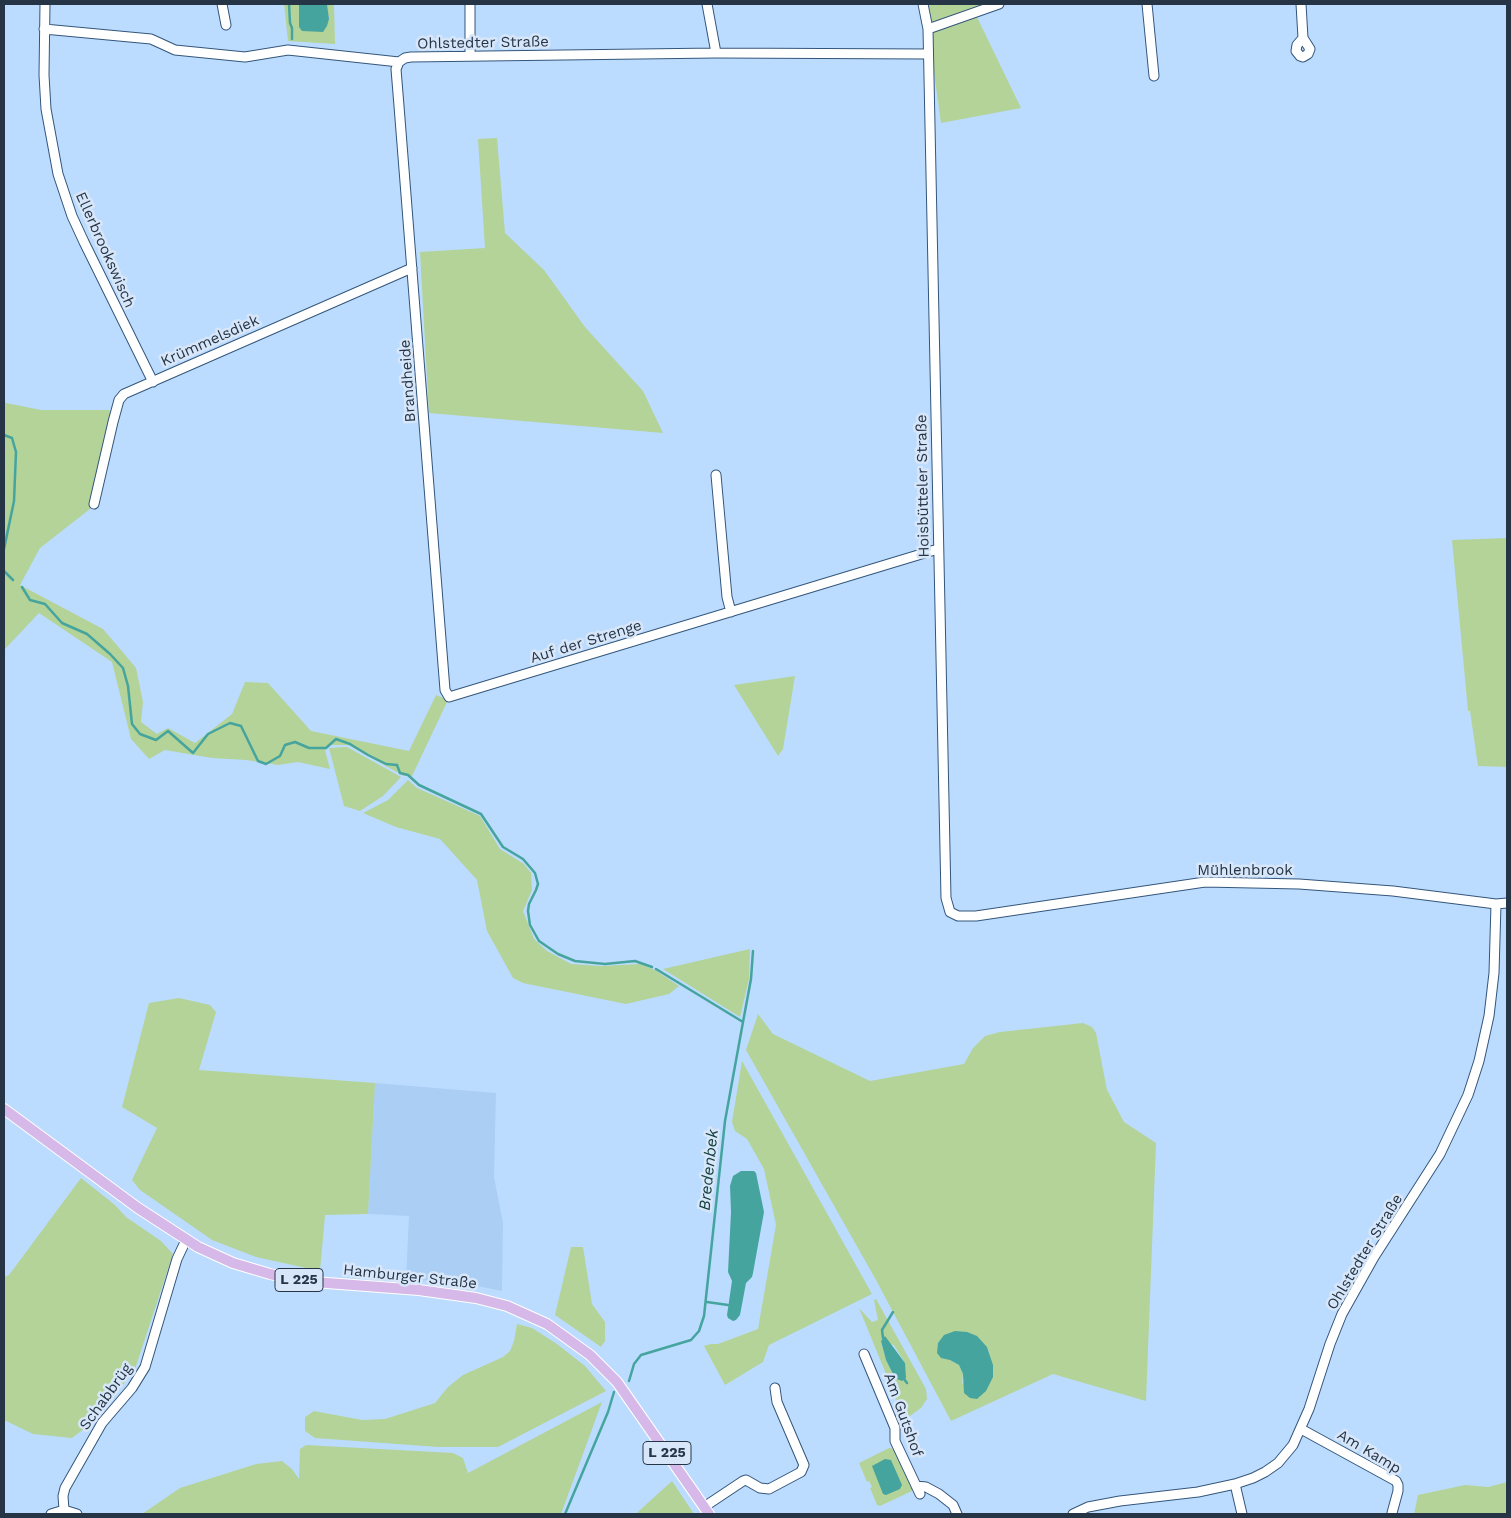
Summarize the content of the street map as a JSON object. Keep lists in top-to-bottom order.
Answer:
{
  "streets": {
    "main road": ["Hamburger Straße", "L 225"],
    "street": [
      "Ohlstedter Straße",
      "Ellerbrookswisch",
      "Krümmelsdiek",
      "Brandheide",
      "Hoisbütteler Straße",
      "Auf der Strenge",
      "Mühlenbrook",
      "Schabbrüg",
      "Am Gutshof",
      "Am Kamp"
    ]
  },
  "crossings": [
    ["Ohlstedter Straße", "Ellerbrookswisch"],
    ["Ohlstedter Straße", "Brandheide"],
    ["Ohlstedter Straße", "Hoisbütteler Straße"],
    ["Ohlstedter Straße", "Mühlenbrook"],
    ["Ohlstedter Straße", "Am Kamp"],
    ["Ellerbrookswisch", "Krümmelsdiek"],
    ["Krümmelsdiek", "Brandheide"],
    ["Brandheide", "Auf der Strenge"],
    ["Hoisbütteler Straße", "Auf der Strenge"],
    ["Hoisbütteler Straße", "Mühlenbrook"],
    ["Hamburger Straße", "Schabbrüg"]
  ],
  "water": ["Bredenbek"]
}
